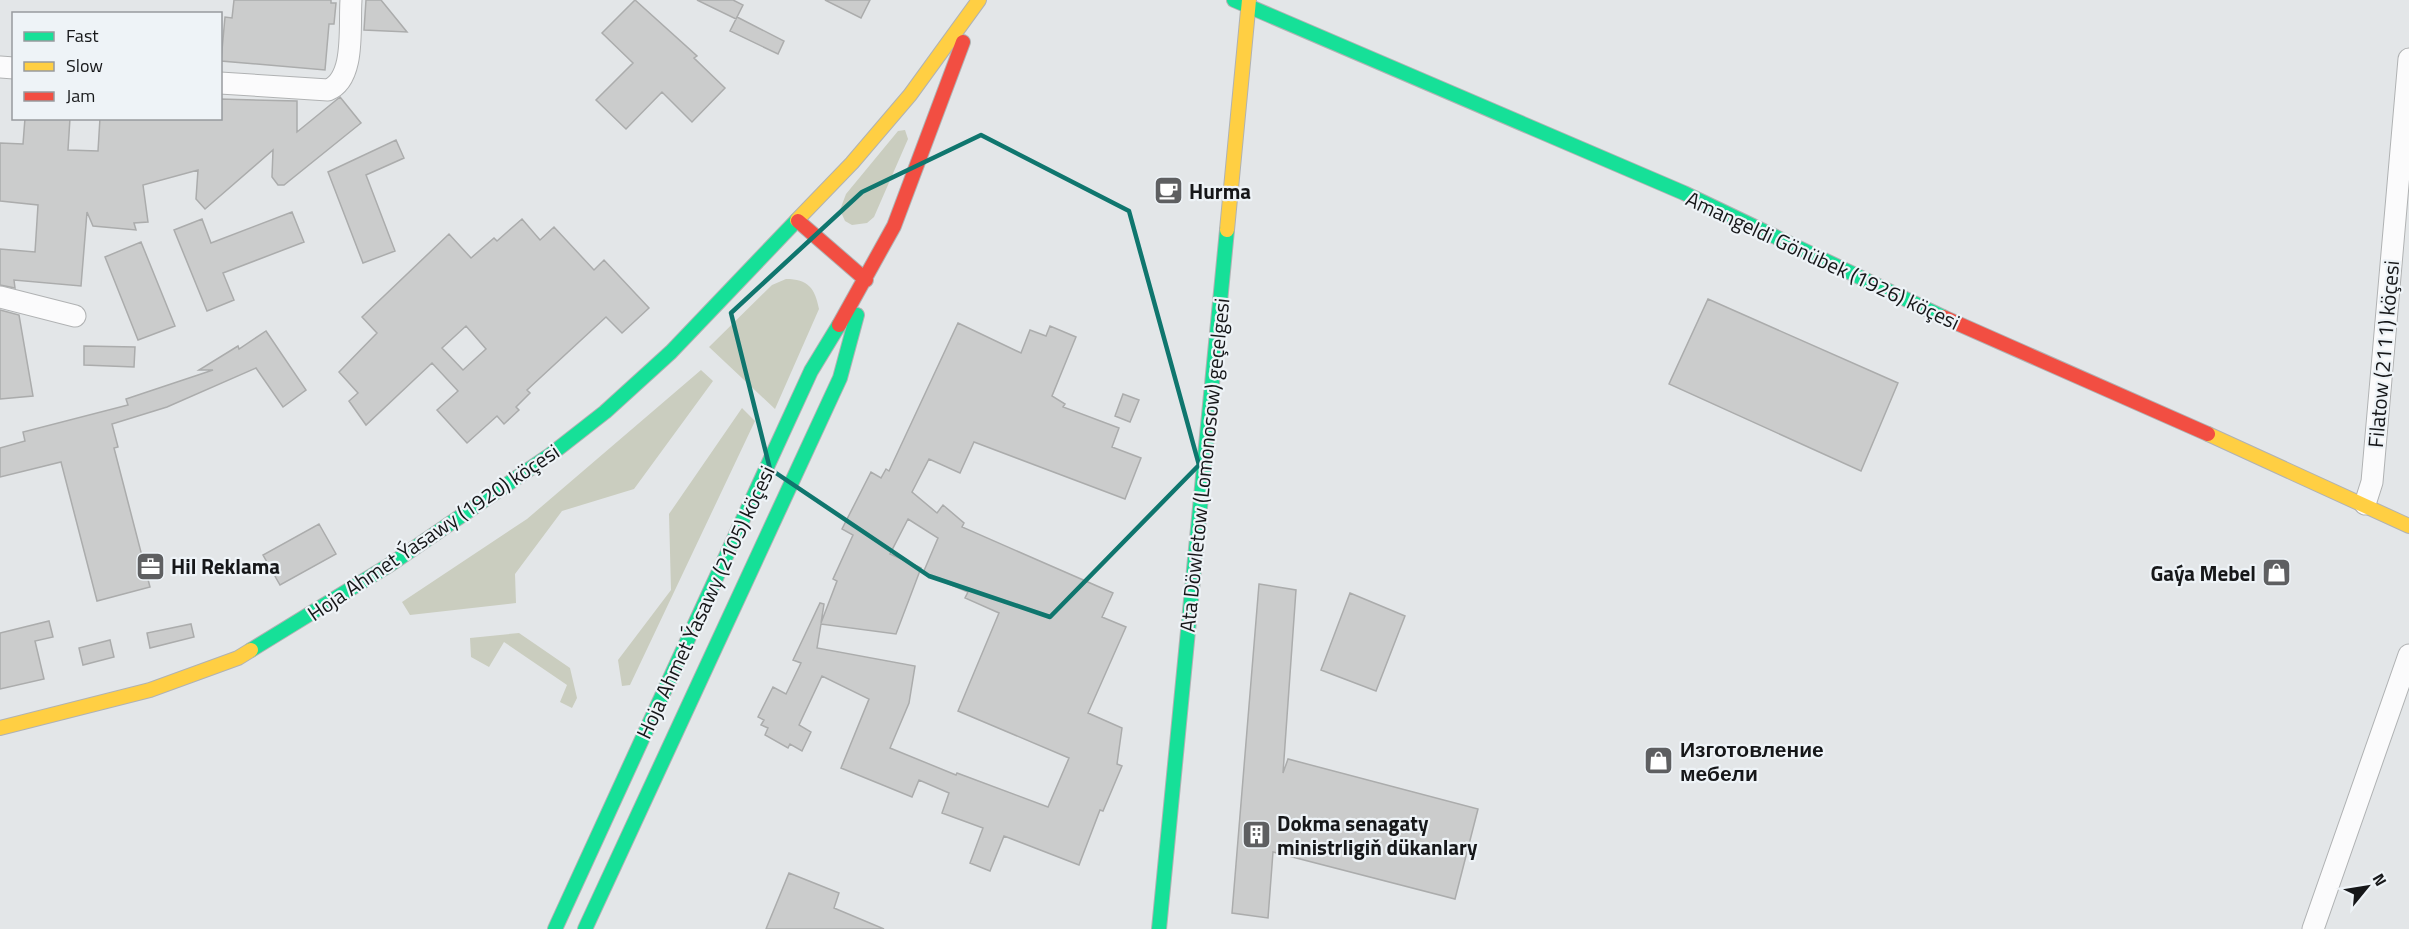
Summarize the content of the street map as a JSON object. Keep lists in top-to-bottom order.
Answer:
{
  "streets": {
    "street": [
      "Amangeldi Gönübek (1926) köçesi",
      "Filatow (2111) köçesi",
      "Ata Döwletow (Lomonosow) geçelgesi",
      "Hoja Ahmet Ýasawy (1920) köçesi",
      "Hoja Ahmet Ýasawy (2105) köçesi"
    ]
  },
  "crossings": [
    ["Amangeldi Gönübek (1926) köçesi", "Filatow (2111) köçesi"],
    ["Amangeldi Gönübek (1926) köçesi", "Ata Döwletow (Lomonosow) geçelgesi"],
    ["Hoja Ahmet Ýasawy (1920) köçesi", "Hoja Ahmet Ýasawy (2105) köçesi"]
  ],
  "places": {
    "cafe": ["Hurma"],
    "office": ["Hil Reklama"],
    "shop": ["Gaýa Mebel", "Изготовление мебели"],
    "building": ["Dokma senagaty ministrligiň dükanlary"]
  },
  "legend": ["Fast", "Slow", "Jam"],
  "north": "top right"
}
